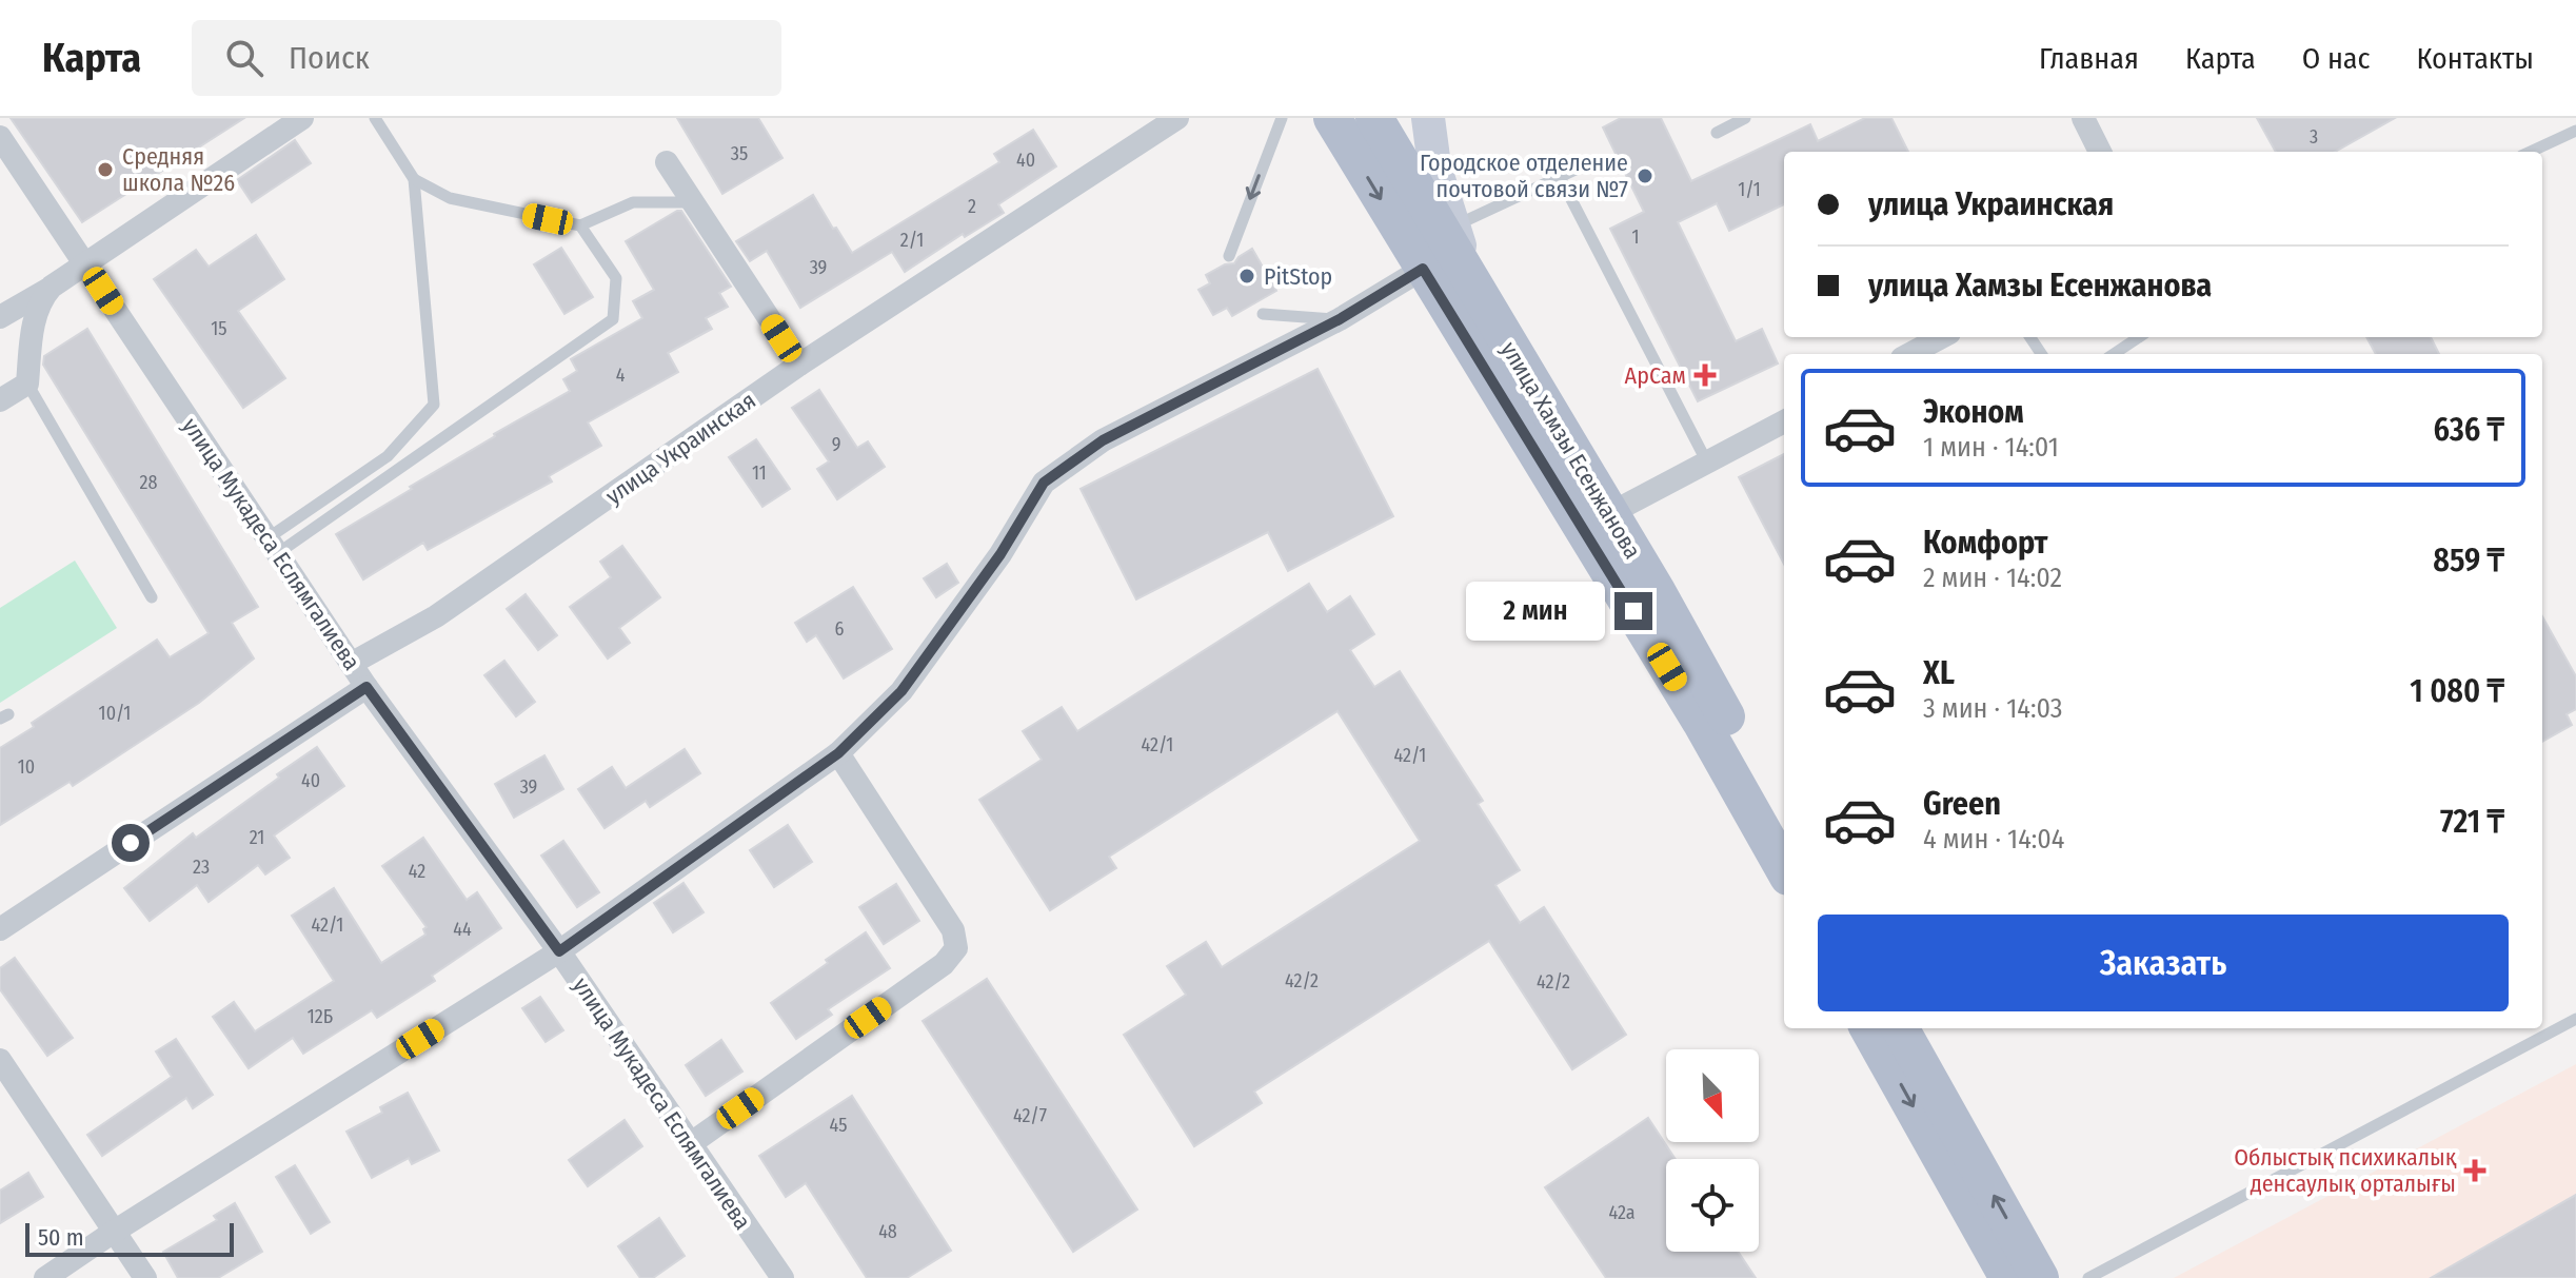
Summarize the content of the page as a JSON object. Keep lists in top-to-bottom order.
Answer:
{
  "streets": {
    "main road": ["улица Хамзы Есенжанова"],
    "street": ["улица Украинская", "улица Мукадеса Еслямгалиева"]
  },
  "crossings": [
    ["улица Украинская", "улица Мукадеса Еслямгалиева"]
  ],
  "places": {
    "other": ["Средняя школа №26", "Городское отделение почтовой связи №7", "PitStop"],
    "health": ["АрСам", "Облыстық психикалық денсаулық орталығы"]
  },
  "house_numbers": [
    "3",
    "35",
    "40",
    "1/1",
    "2",
    "1",
    "2/1",
    "39",
    "15",
    "4",
    "9",
    "11",
    "28",
    "6",
    "10/1",
    "42/1",
    "42/1",
    "10",
    "40",
    "39",
    "21",
    "23",
    "42",
    "42/1",
    "44",
    "42/2",
    "42/2",
    "12Б",
    "42/7",
    "45",
    "42а",
    "48"
  ],
  "scale_bar": "50 m",
  "north": "bottom right",
  "page": {
    "header": "Карта",
    "search": "Поиск",
    "nav": [
      "Главная",
      "Карта",
      "О нас",
      "Контакты"
    ],
    "banner": ["улица Украинская", "улица Хамзы Есенжанова"],
    "list": [
      {
        "name": "Эконом",
        "note": "1 мин · 14:01",
        "value": "636 ₸"
      },
      {
        "name": "Комфорт",
        "note": "2 мин · 14:02",
        "value": "859 ₸"
      },
      {
        "name": "XL",
        "note": "3 мин · 14:03",
        "value": "1 080 ₸"
      },
      {
        "name": "Green",
        "note": "4 мин · 14:04",
        "value": "721 ₸"
      }
    ],
    "bubble": "2 мин",
    "buttons": "Заказать",
    "scale": "50 m"
  }
}
